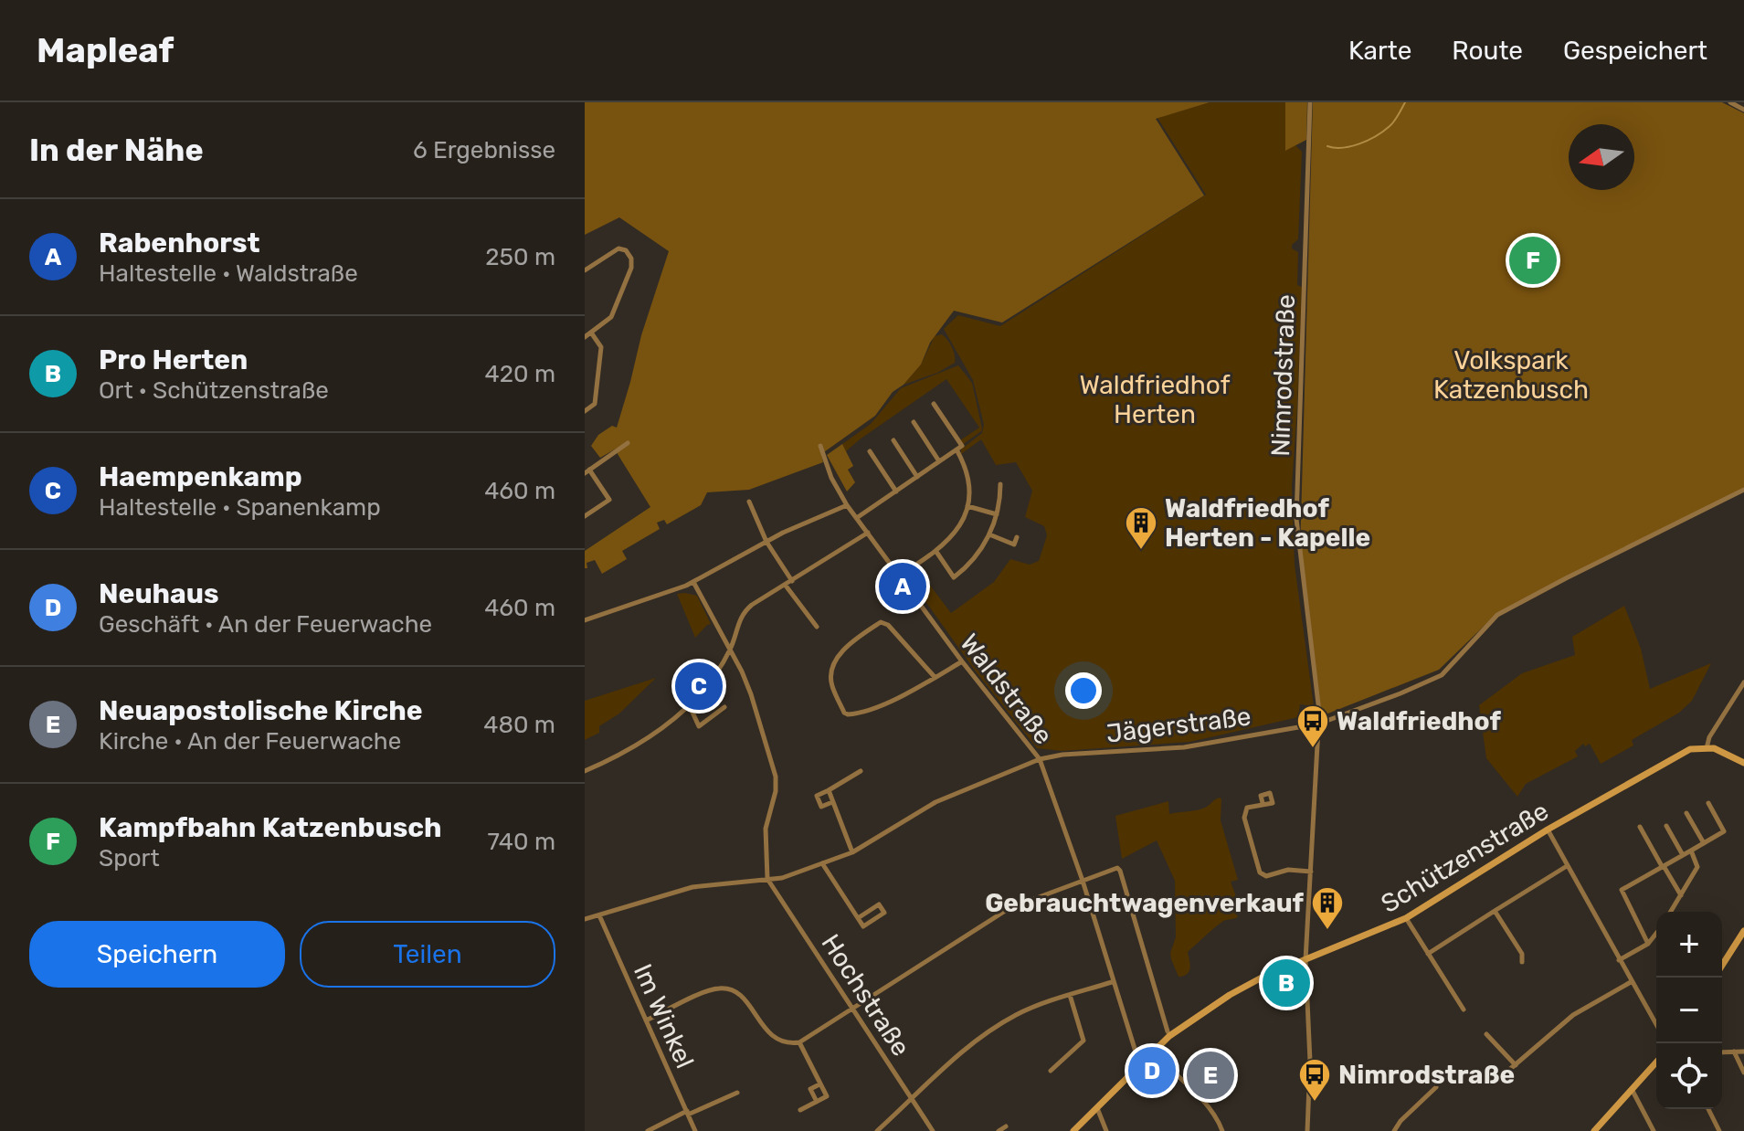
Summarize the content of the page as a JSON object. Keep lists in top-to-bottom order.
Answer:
{
  "streets": {
    "main road": ["Schützenstraße"],
    "street": [
      "Nimrodstraße",
      "Waldstraße",
      "Jägerstraße",
      "Hochstraße",
      "Im Winkel"
    ]
  },
  "crossings": [
    ["Nimrodstraße", "Jägerstraße"],
    ["Nimrodstraße", "Schützenstraße"],
    ["Waldstraße", "Jägerstraße"],
    ["Waldstraße", "Schützenstraße"],
    ["Jägerstraße", "Hochstraße"],
    ["Jägerstraße", "Im Winkel"]
  ],
  "parks": ["Volkspark Katzenbusch", "Waldfriedhof Herten"],
  "places": {
    "building": ["Waldfriedhof Herten - Kapelle", "Gebrauchtwagenverkauf"],
    "bus stop": ["Waldfriedhof", "Nimrodstraße"]
  },
  "north": "left",
  "page": {
    "header": "Mapleaf",
    "nav": ["Karte", "Route", "Gespeichert"],
    "heading": ["In der Nähe", "6 Ergebnisse"],
    "list": [
      {
        "mark": "A",
        "name": "Rabenhorst",
        "note": "Haltestelle · Waldstraße",
        "value": "250 m"
      },
      {
        "mark": "B",
        "name": "Pro Herten",
        "note": "Ort · Schützenstraße",
        "value": "420 m"
      },
      {
        "mark": "C",
        "name": "Haempenkamp",
        "note": "Haltestelle · Spanenkamp",
        "value": "460 m"
      },
      {
        "mark": "D",
        "name": "Neuhaus",
        "note": "Geschäft · An der Feuerwache",
        "value": "460 m"
      },
      {
        "mark": "E",
        "name": "Neuapostolische Kirche",
        "note": "Kirche · An der Feuerwache",
        "value": "480 m"
      },
      {
        "mark": "F",
        "name": "Kampfbahn Katzenbusch",
        "note": "Sport",
        "value": "740 m"
      }
    ],
    "pins": [
      "F",
      "A",
      "C",
      "B",
      "D",
      "E"
    ],
    "buttons": ["Speichern", "Teilen"],
    "map_buttons": ["+", "−"]
  }
}
